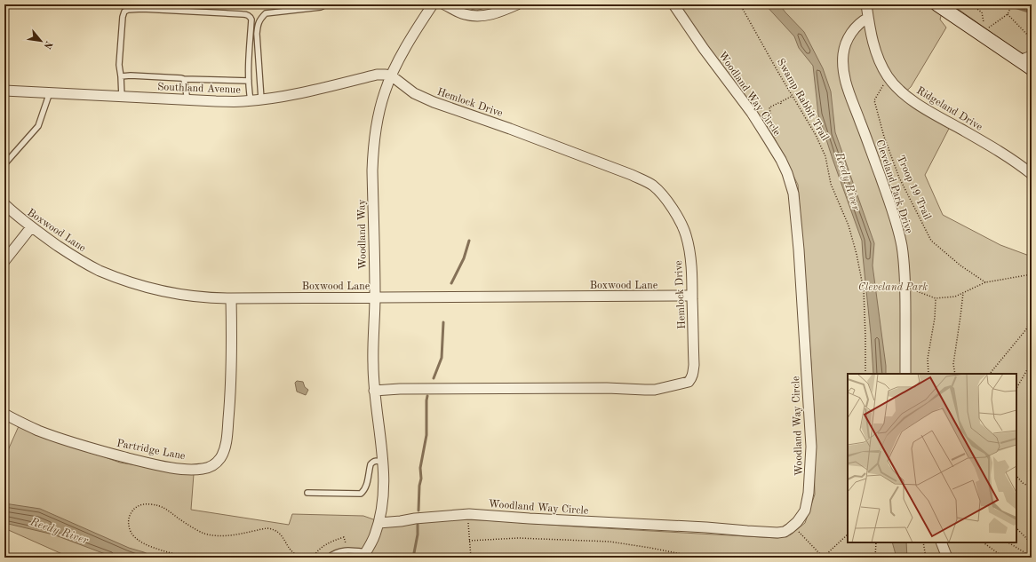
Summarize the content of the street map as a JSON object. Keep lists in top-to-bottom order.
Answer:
{
  "streets": {
    "street": [
      "Southland Avenue",
      "Woodland Way Circle",
      "Hemlock Drive",
      "Ridgeland Drive",
      "Cleveland Park Drive",
      "Boxwood Lane",
      "Woodland Way",
      "Partridge Lane"
    ],
    "path": ["Swamp Rabbit Trail", "Troop 19 Trail"]
  },
  "crossings": [
    ["Southland Avenue", "Hemlock Drive"],
    ["Southland Avenue", "Woodland Way"],
    ["Woodland Way Circle", "Woodland Way"],
    ["Hemlock Drive", "Boxwood Lane"],
    ["Hemlock Drive", "Woodland Way"],
    ["Ridgeland Drive", "Cleveland Park Drive"],
    ["Ridgeland Drive", "Troop 19 Trail"],
    ["Boxwood Lane", "Woodland Way"],
    ["Boxwood Lane", "Partridge Lane"]
  ],
  "water": ["Reedy River"],
  "parks": ["Cleveland Park"],
  "north": "bottom right"
}
